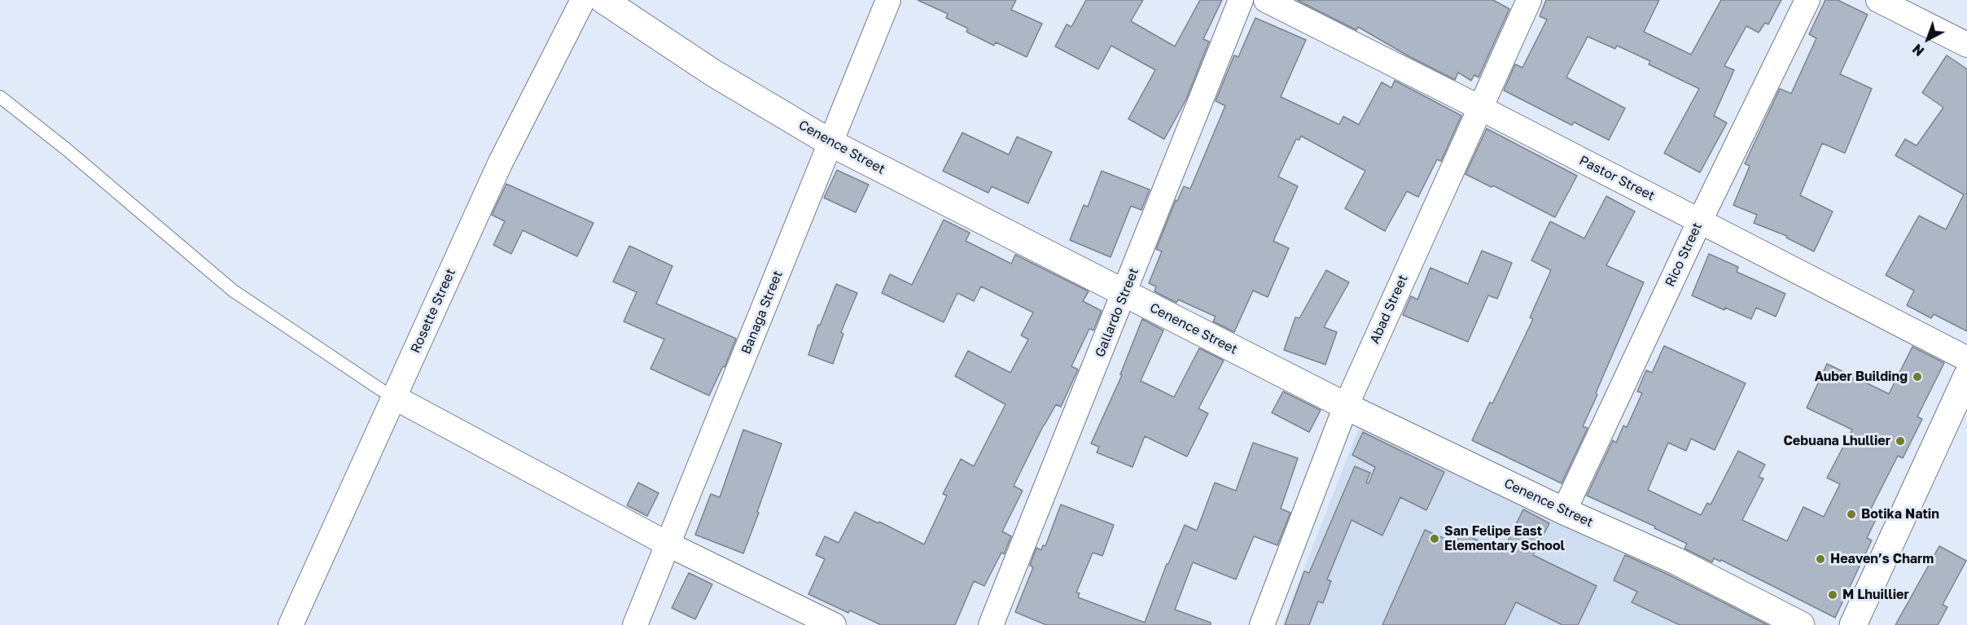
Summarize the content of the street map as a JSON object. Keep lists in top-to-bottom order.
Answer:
{
  "streets": {
    "street": [
      "Cenence Street",
      "Pastor Street",
      "Rico Street",
      "Abad Street",
      "Rosette Street",
      "Banaga Street",
      "Gallardo Street"
    ]
  },
  "crossings": [
    ["Cenence Street", "Rico Street"],
    ["Cenence Street", "Abad Street"],
    ["Cenence Street", "Banaga Street"],
    ["Cenence Street", "Gallardo Street"],
    ["Pastor Street", "Rico Street"],
    ["Pastor Street", "Abad Street"]
  ],
  "places": [
    "Auber Building",
    "Cebuana Lhullier",
    "Botika Natin",
    "San Felipe East Elementary School",
    "Heaven’s Charm",
    "M Lhuillier"
  ],
  "north": "bottom left"
}
